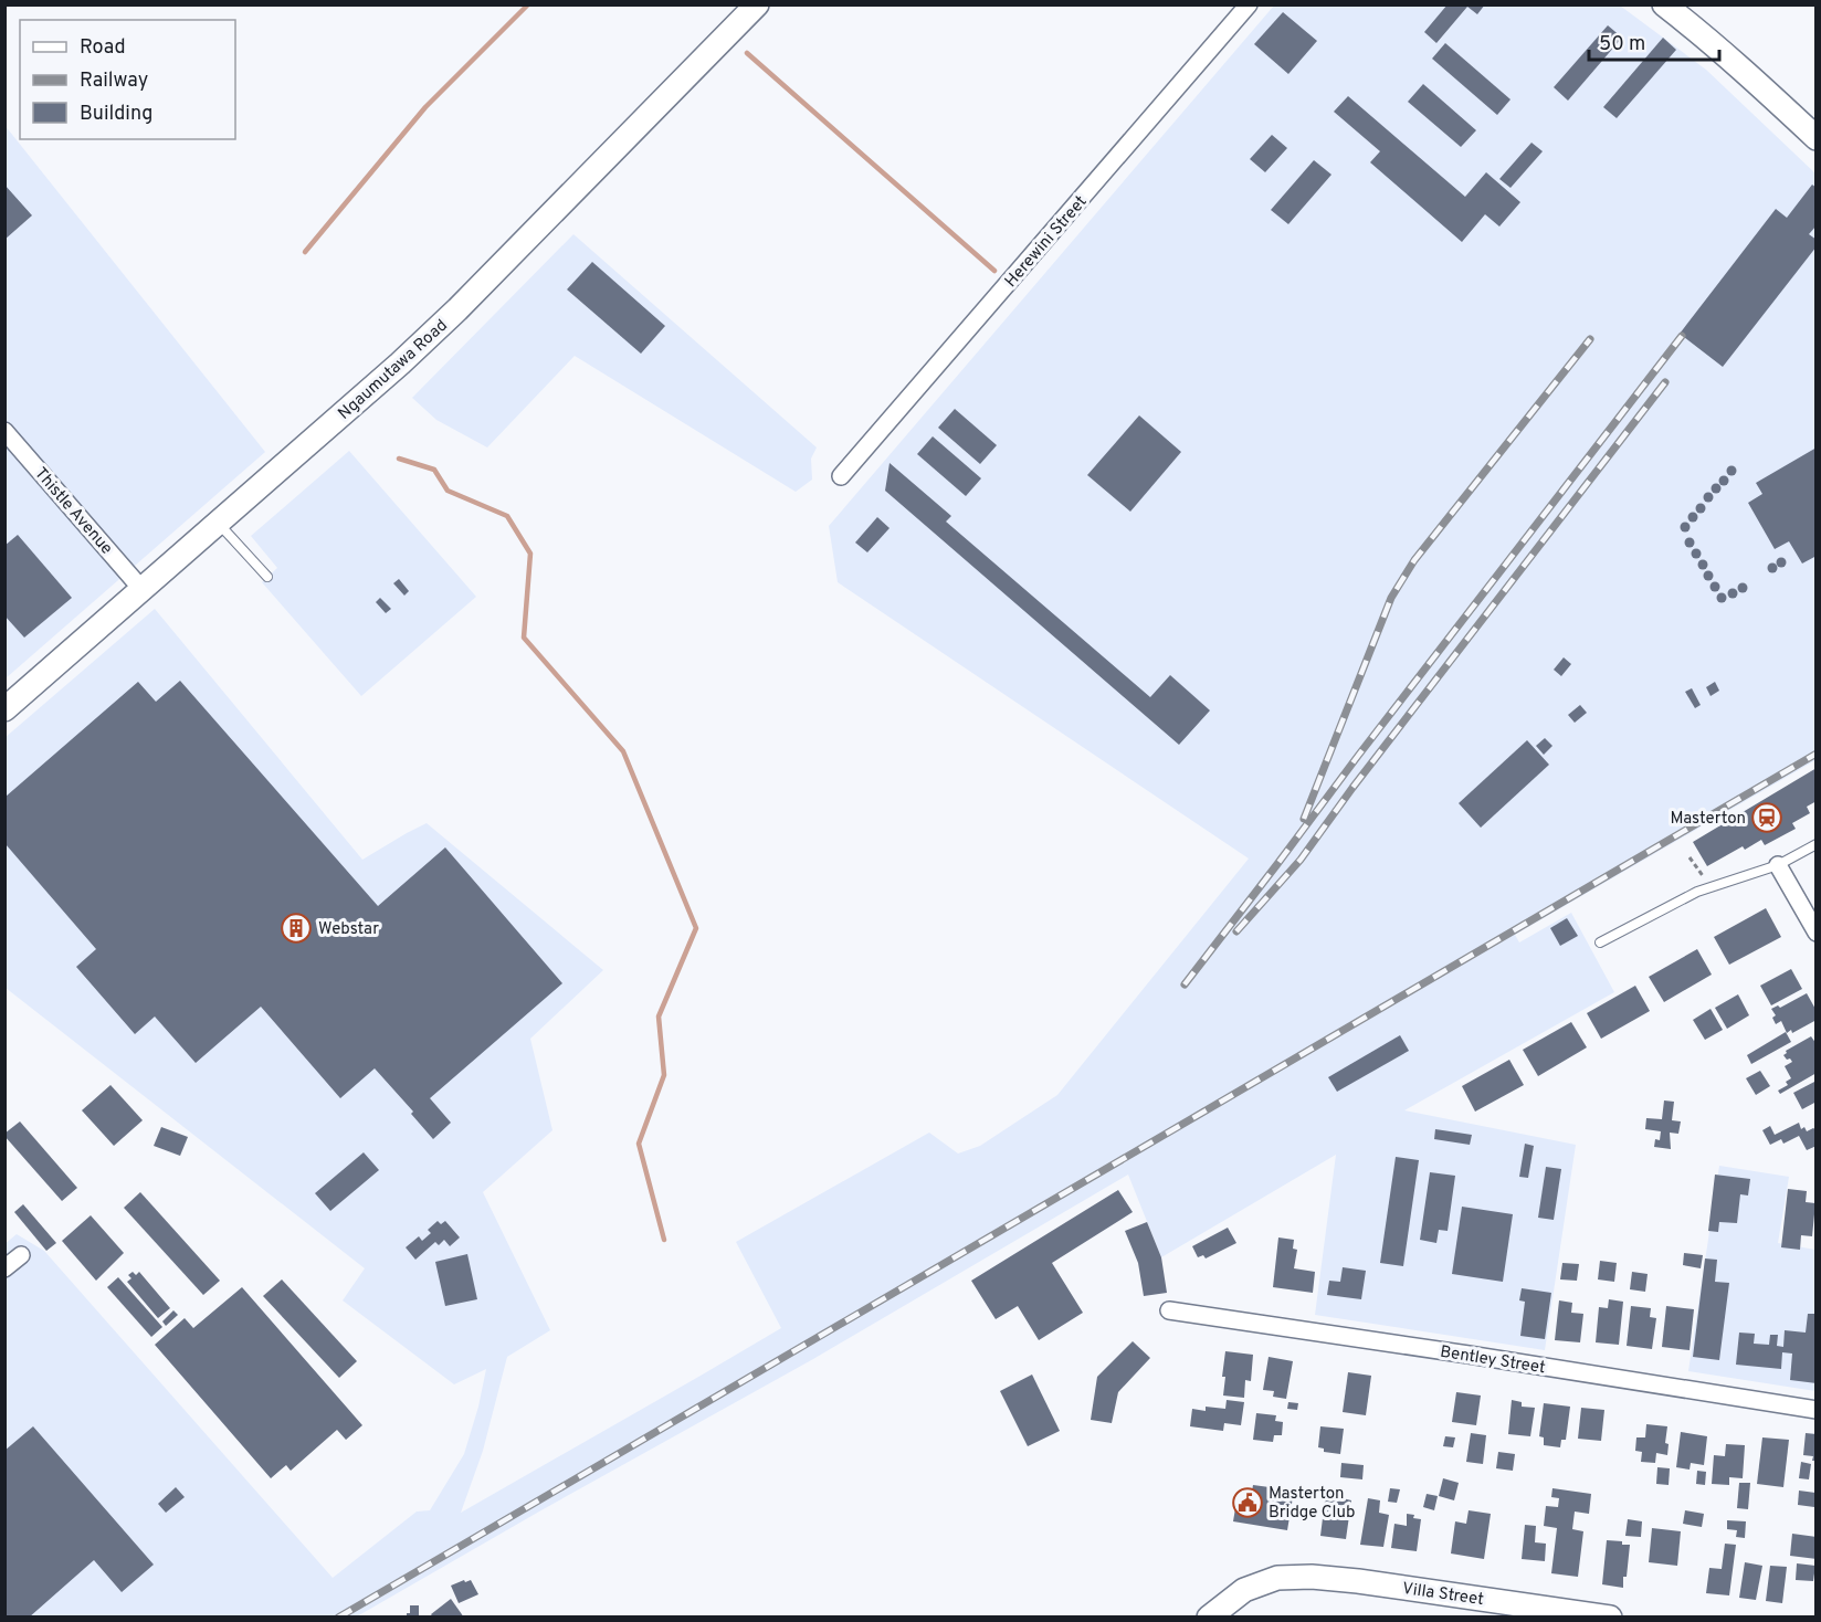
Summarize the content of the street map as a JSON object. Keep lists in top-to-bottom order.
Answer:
{
  "streets": {
    "main road": ["Ngaumutawa Road", "Villa Street"],
    "street": ["Herewini Street", "Thistle Avenue", "Bentley Street"]
  },
  "crossings": [
    ["Ngaumutawa Road", "Thistle Avenue"]
  ],
  "places": {
    "station": ["Masterton"],
    "building": ["Webstar"],
    "public building": ["Masterton Bridge Club"]
  },
  "legend": ["Road", "Railway", "Building"],
  "scale_bar": "50 m"
}
